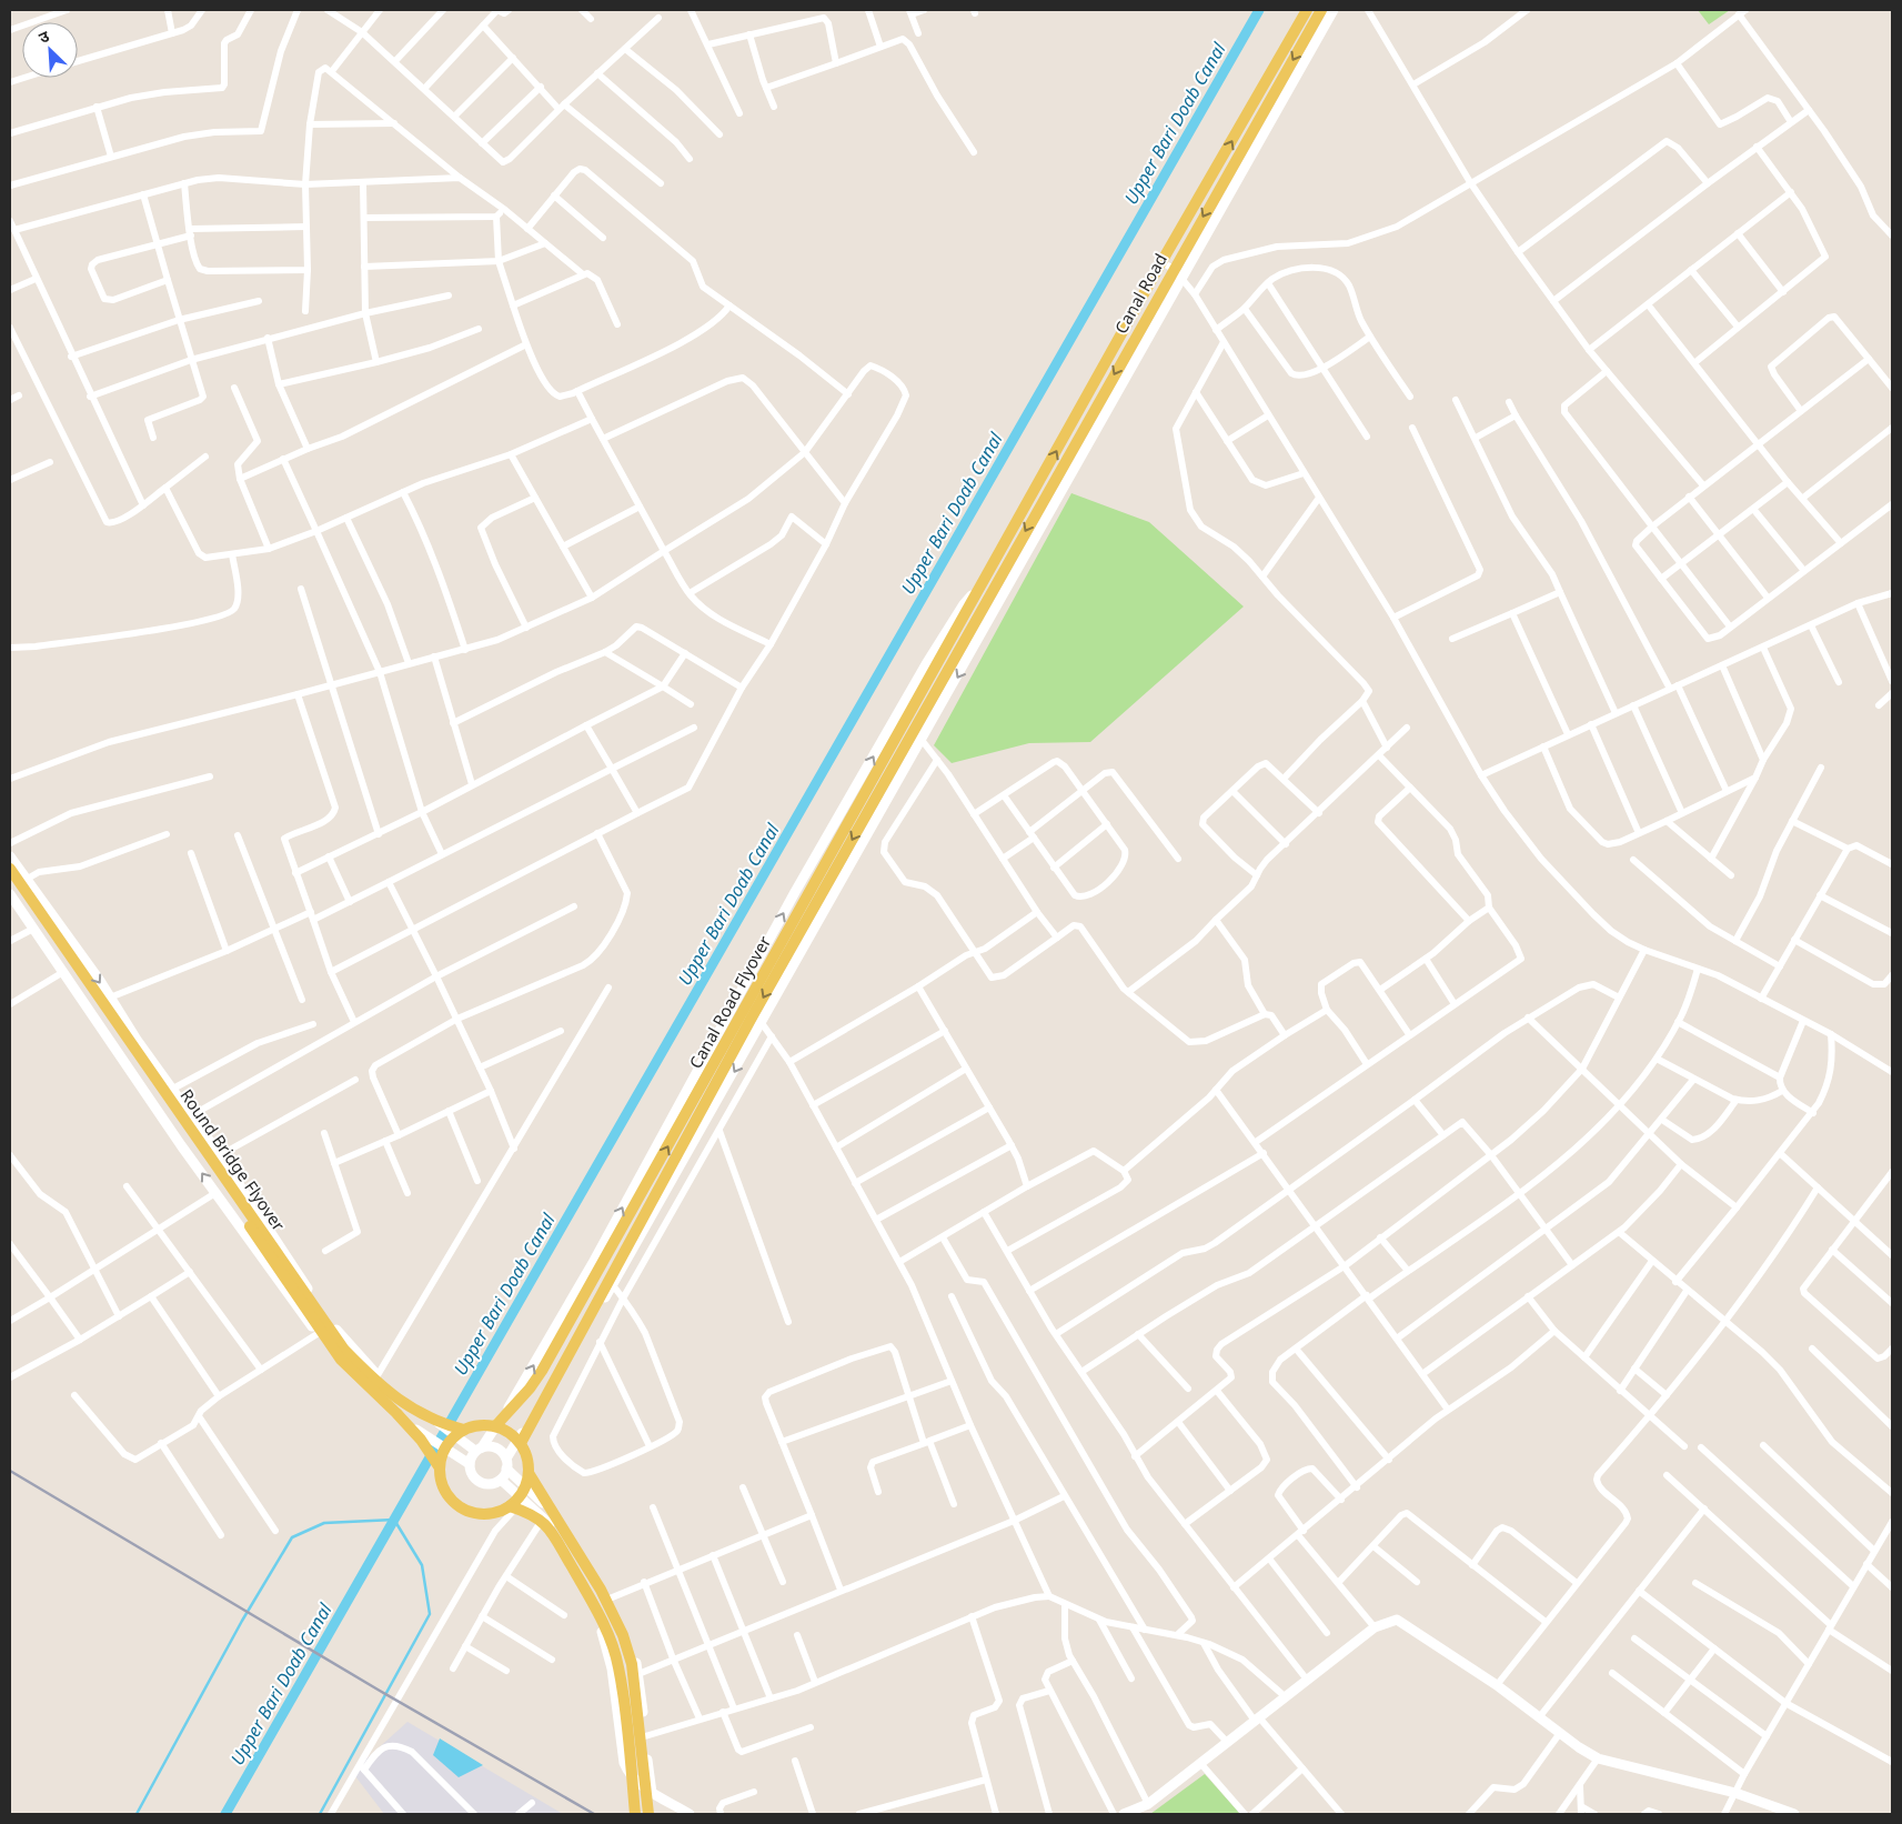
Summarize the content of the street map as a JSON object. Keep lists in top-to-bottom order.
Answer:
{
  "streets": {
    "main road": ["Canal Road", "Canal Road Flyover", "Round Bridge Flyover"]
  },
  "crossings": [
    ["Canal Road", "Canal Road Flyover"],
    ["Canal Road Flyover", "Round Bridge Flyover"]
  ],
  "water": ["Upper Bari Doab Canal"],
  "north": "top left"
}
